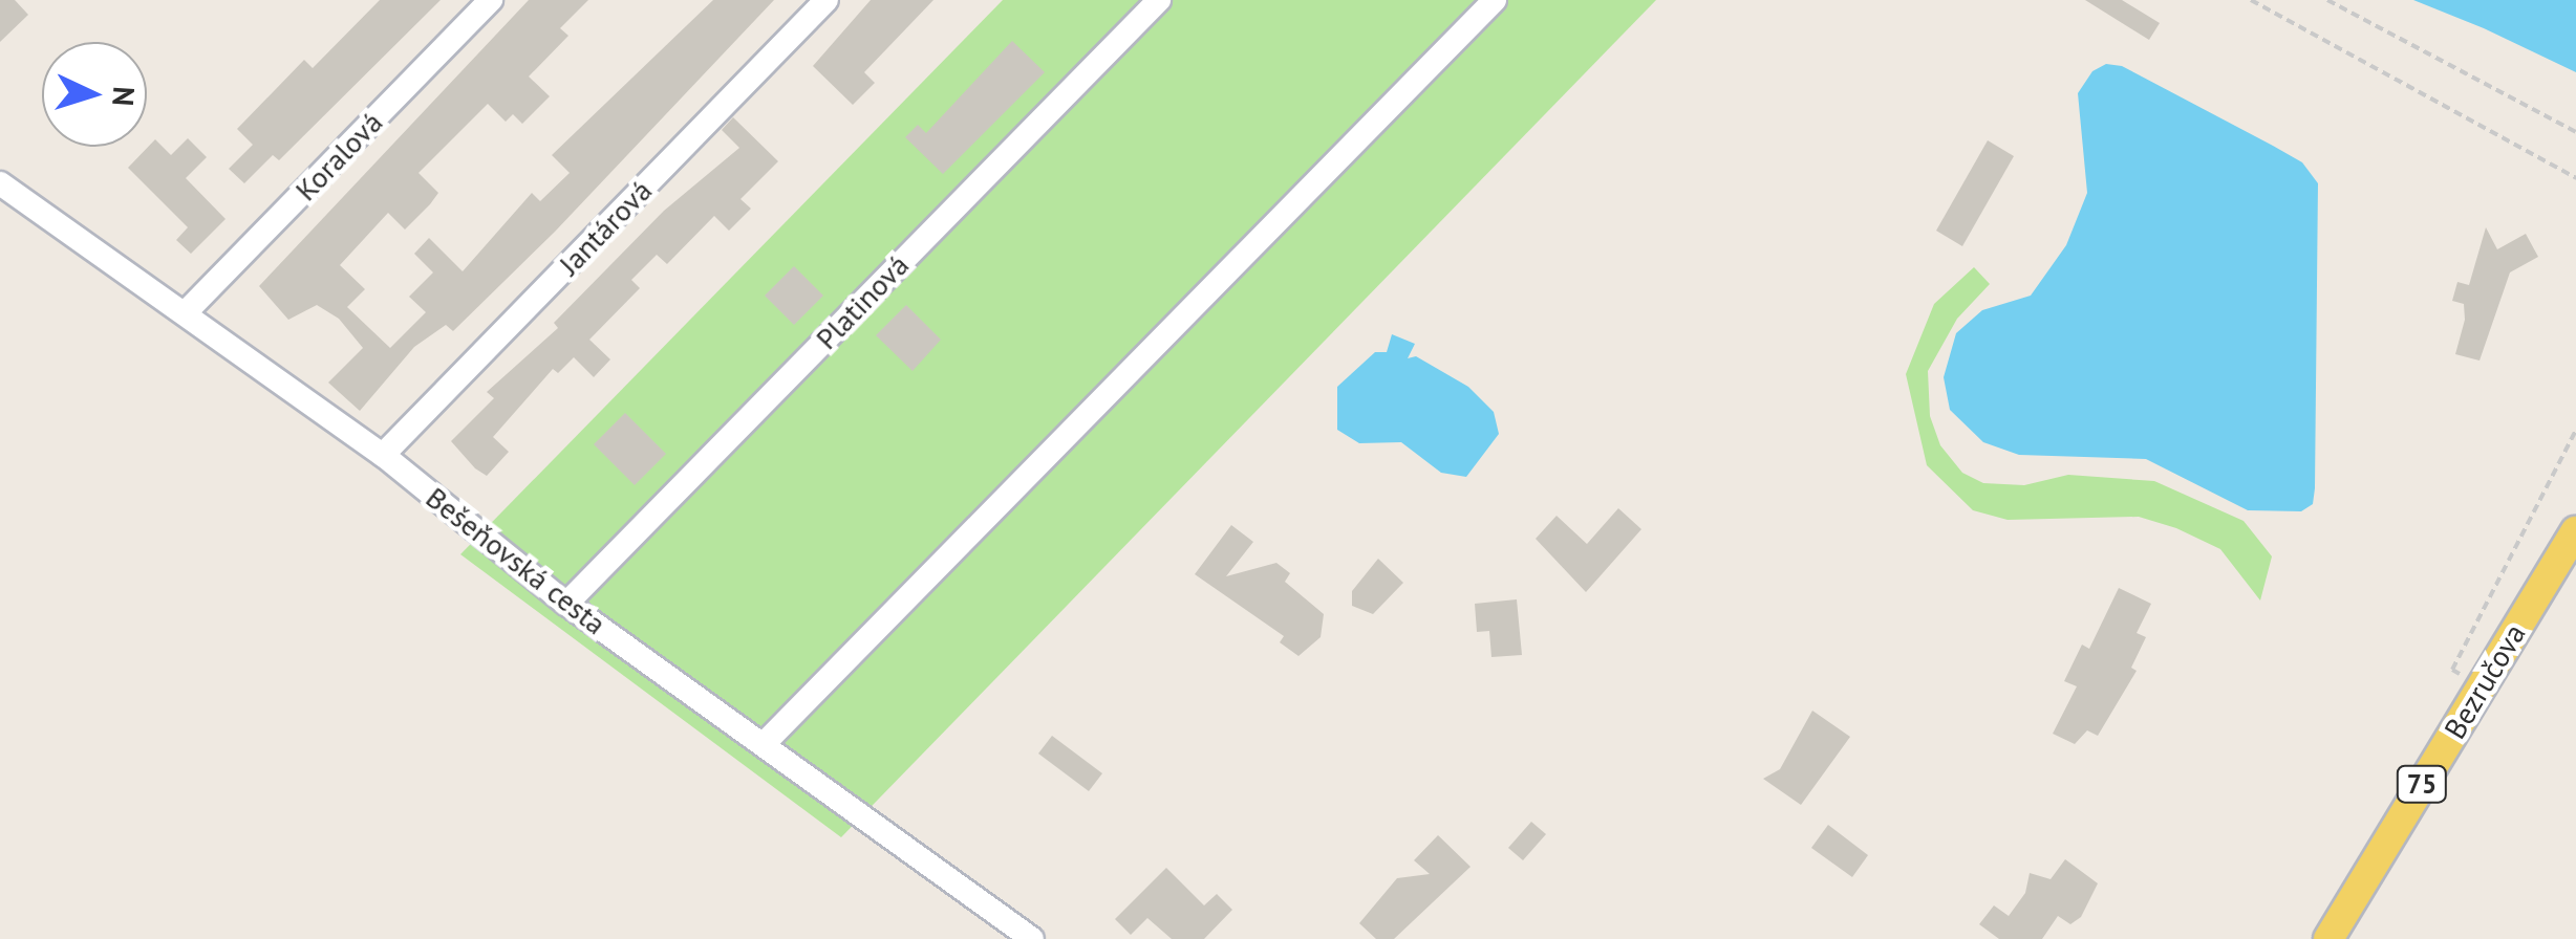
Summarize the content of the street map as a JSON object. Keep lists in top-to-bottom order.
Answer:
{
  "streets": {
    "main road": ["Bezručova", "75"],
    "street": [
      "Koralová",
      "Jantárová",
      "Platinová",
      "Bešeňovská cesta"
    ]
  },
  "crossings": [
    ["Koralová", "Bešeňovská cesta"],
    ["Jantárová", "Bešeňovská cesta"],
    ["Platinová", "Bešeňovská cesta"]
  ],
  "north": "right"
}
